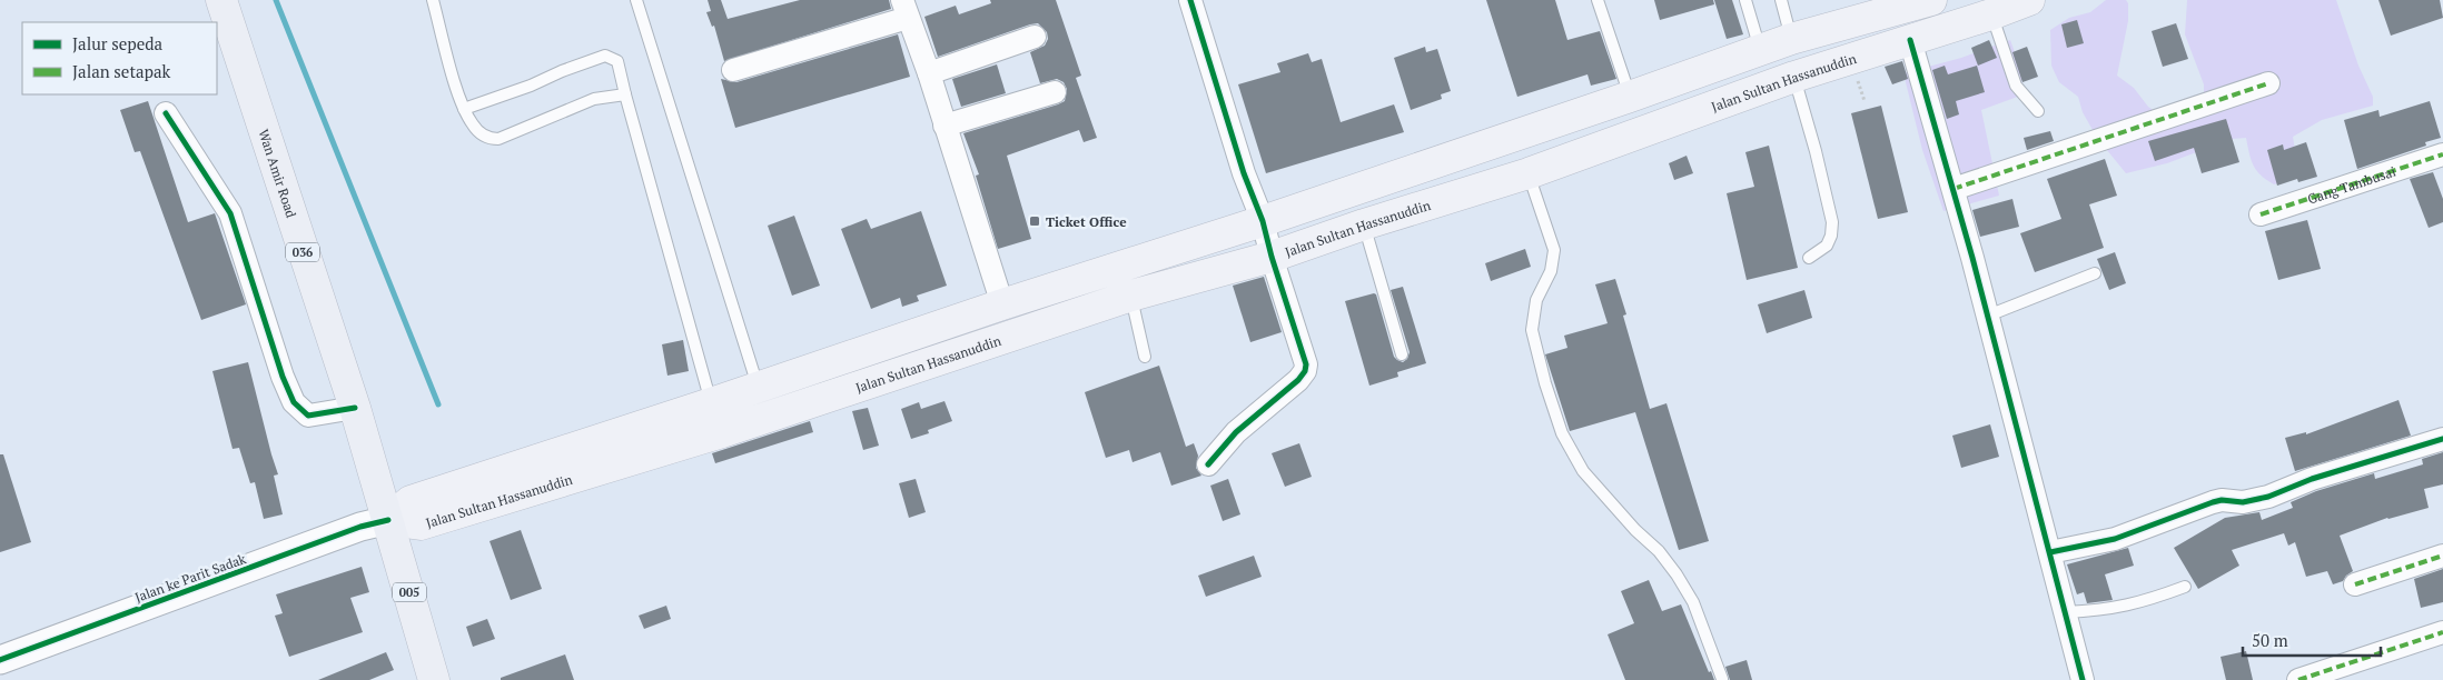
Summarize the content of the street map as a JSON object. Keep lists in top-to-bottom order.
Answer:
{
  "streets": {
    "highway": ["Wan Amir Road", "036", "005"],
    "main road": ["Jalan Sultan Hassanuddin"],
    "street": ["Gang Tambusai", "Jalan ke Parit Sadak"]
  },
  "crossings": [
    ["Jalan Sultan Hassanuddin", "Wan Amir Road"],
    ["Jalan Sultan Hassanuddin", "Jalan ke Parit Sadak"],
    ["Jalan Sultan Hassanuddin", "005"],
    ["Wan Amir Road", "Jalan ke Parit Sadak"],
    ["Wan Amir Road", "005"],
    ["Jalan ke Parit Sadak", "005"]
  ],
  "places": {
    "transit": ["Ticket Office"]
  },
  "legend": ["Jalur sepeda", "Jalan setapak"],
  "scale_bar": "50 m"
}
